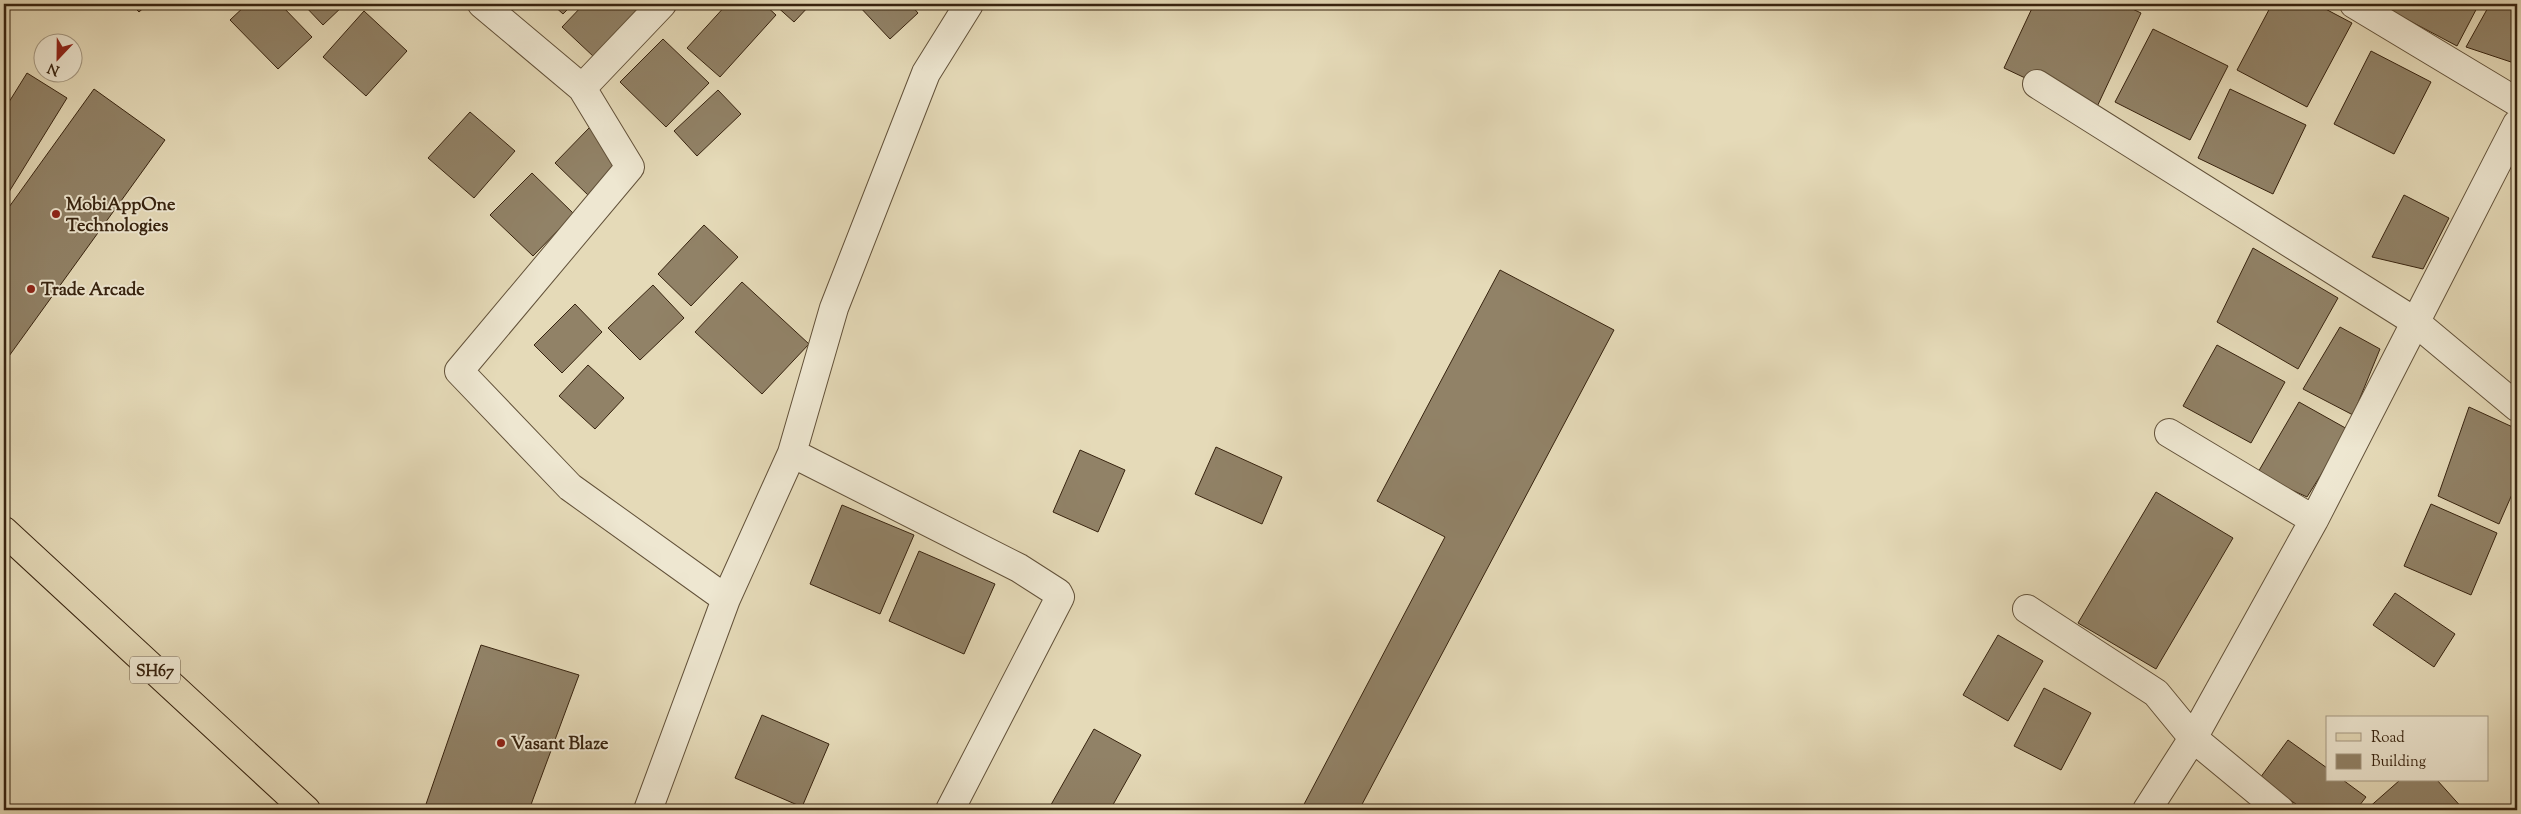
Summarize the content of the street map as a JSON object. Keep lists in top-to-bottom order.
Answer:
{
  "streets": {
    "main road": ["SH67"]
  },
  "places": ["MobiAppOne Technologies", "Trade Arcade", "Vasant Blaze"],
  "legend": ["Road", "Building"],
  "north": "bottom"
}
